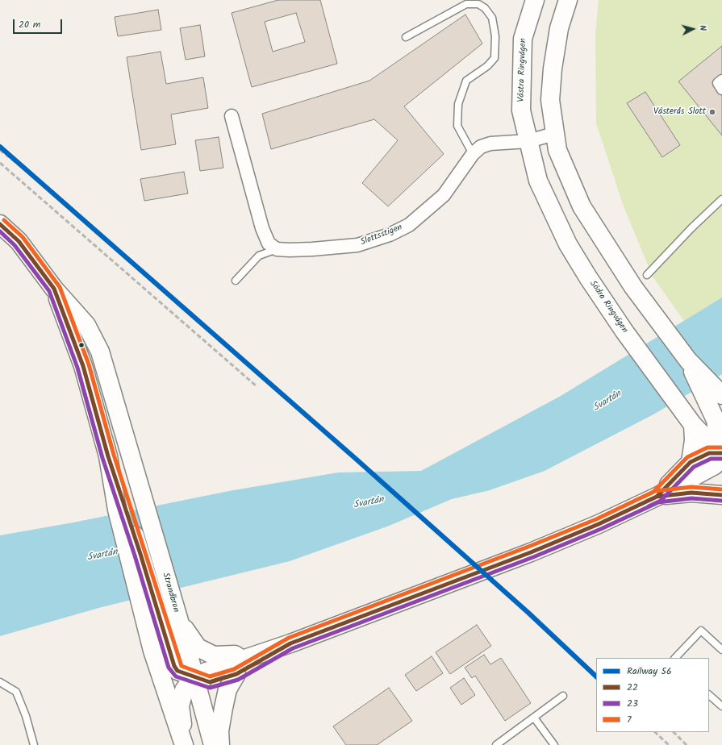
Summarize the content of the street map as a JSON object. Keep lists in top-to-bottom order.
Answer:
{
  "streets": {
    "main road": ["Västra Ringvägen", "Södra Ringvägen", "Strandbron"],
    "street": ["Slottsstigen"]
  },
  "crossings": [
    ["Västra Ringvägen", "Slottsstigen"],
    ["Västra Ringvägen", "Södra Ringvägen"],
    ["Slottsstigen", "Södra Ringvägen"]
  ],
  "water": ["Svartån"],
  "places": ["Västerås Slott"],
  "lines": [
    "rail line 56",
    "transit line 7",
    "transit line 22",
    "transit line 23"
  ],
  "legend": [
    "Railway 56",
    "22",
    "23",
    "7"
  ],
  "scale_bar": "20 m",
  "north": "right"
}
